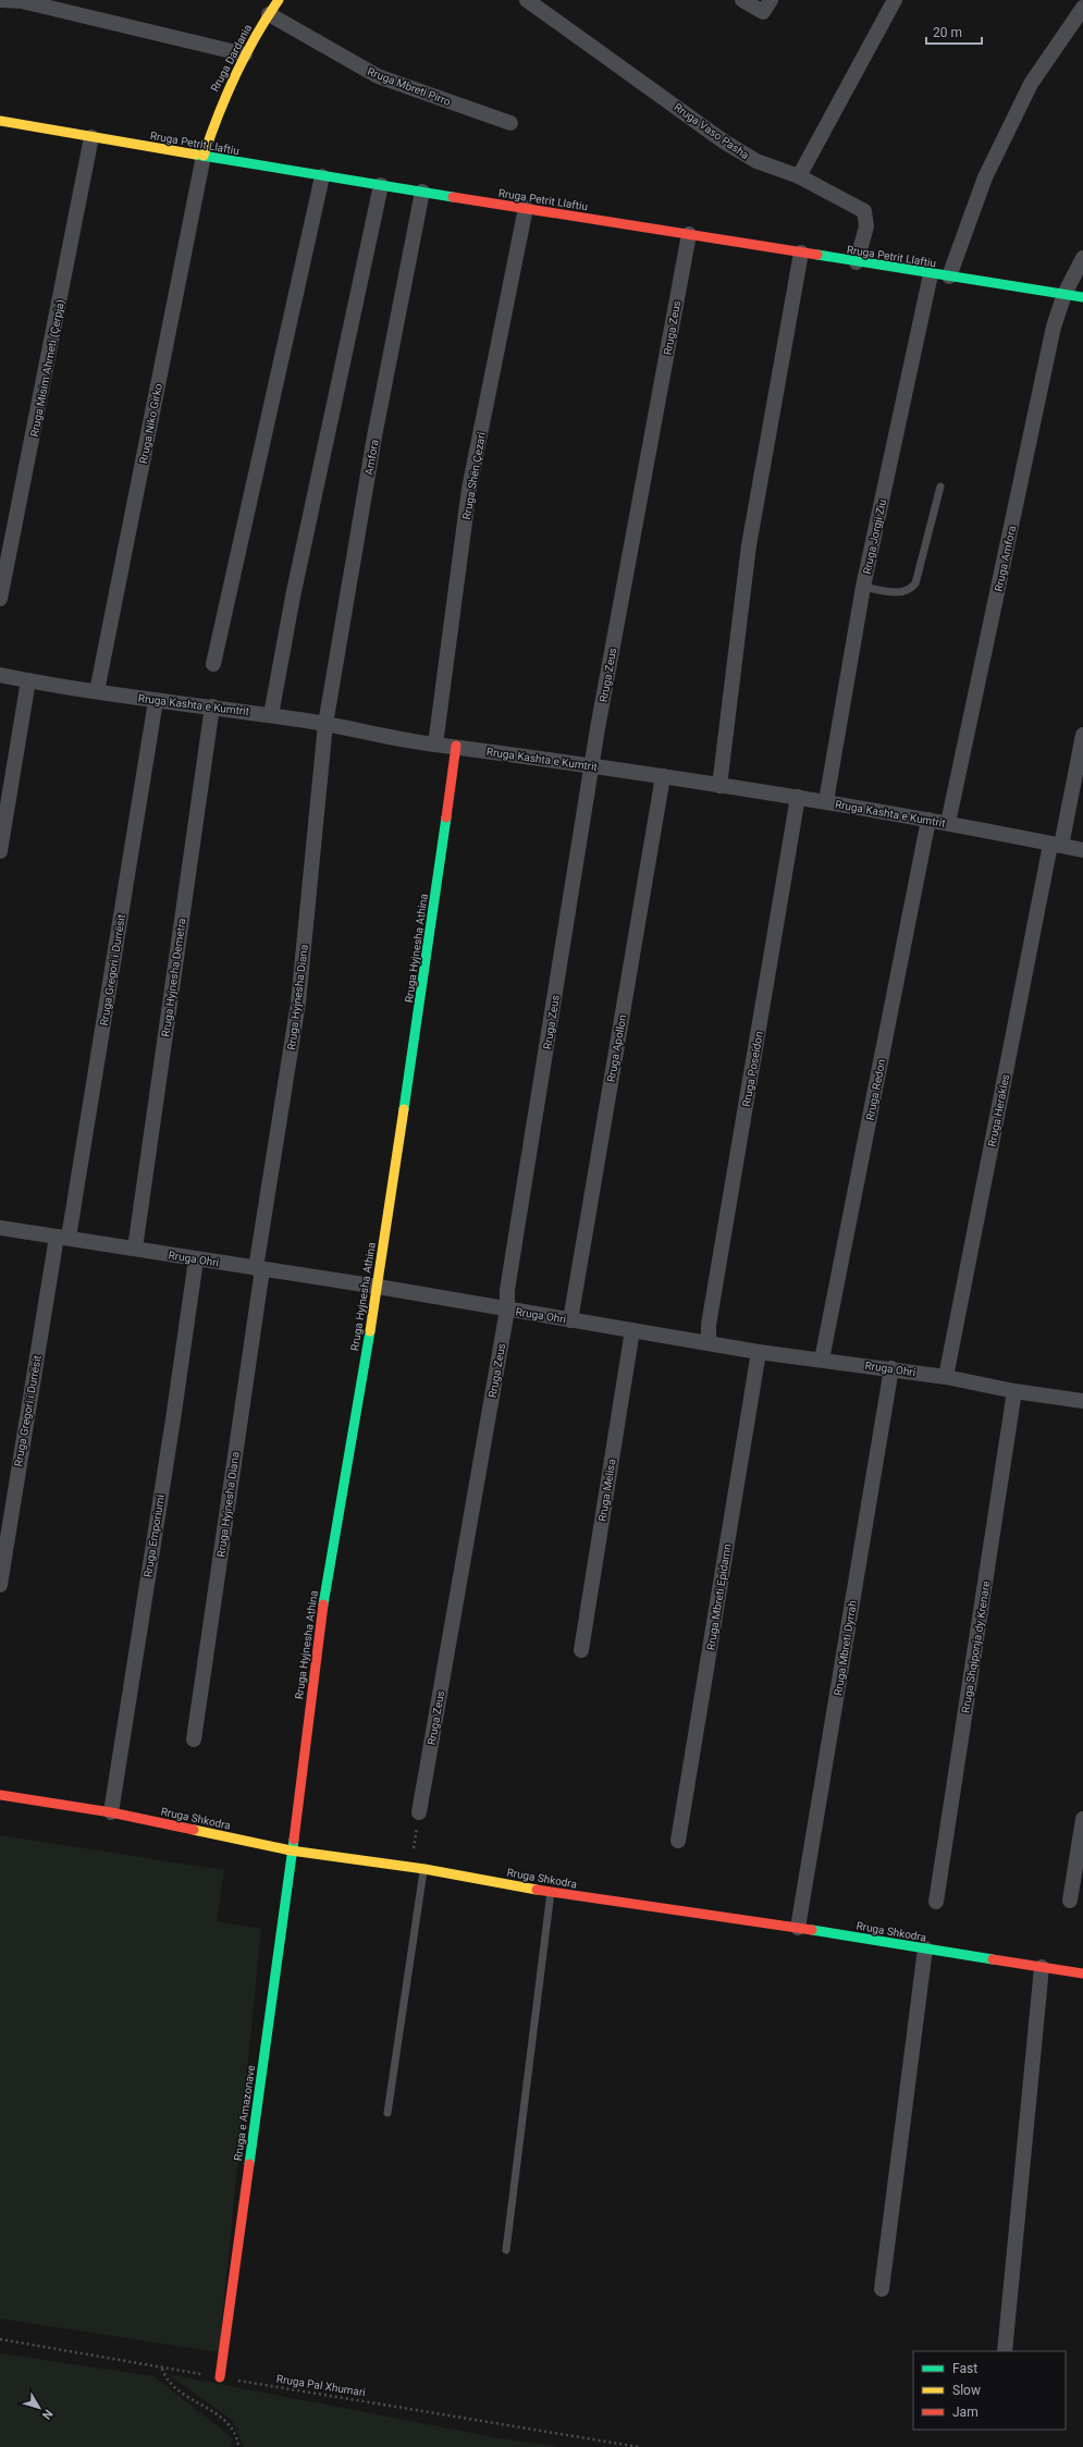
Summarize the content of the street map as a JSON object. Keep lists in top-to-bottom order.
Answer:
{
  "streets": {
    "street": [
      "Rruga Dardania",
      "Rruga Mbreti Pirro",
      "Rruga Vaso Pasha",
      "Rruga Petrit Llaftiu",
      "Rruga Zeus",
      "Rruga Misim Ahmeti (Çerpja)",
      "Rruga Niko Girko",
      "Amfora",
      "Rruga Shën Çezari",
      "Rruga Jorgji Ziu",
      "Rruga Amfora",
      "Rruga Kashta e Kumtrit",
      "Rruga Hyjnesha Athina",
      "Rruga Gregori i Durrësit",
      "Rruga Hyjnesha Demetra",
      "Rruga Hyjnesha Diana",
      "Rruga Apollon",
      "Rruga Poseidon",
      "Rruga Redon",
      "Rruga Herakles",
      "Rruga Ohri",
      "Rruga Melisa",
      "Rruga Emporiumi",
      "Rruga Mbreti Epidamn",
      "Rruga Shqiponja dy Krenare",
      "Rruga Mbreti Dyrrah",
      "Rruga Shkodra",
      "Rruga e Amazonave"
    ],
    "path": ["Rruga Pal Xhumari"]
  },
  "crossings": [
    ["Rruga Dardania", "Rruga Mbreti Pirro"],
    ["Rruga Dardania", "Rruga Petrit Llaftiu"],
    ["Rruga Dardania", "Rruga Niko Girko"],
    ["Rruga Vaso Pasha", "Rruga Petrit Llaftiu"],
    ["Rruga Petrit Llaftiu", "Rruga Zeus"],
    ["Rruga Petrit Llaftiu", "Rruga Misim Ahmeti (Çerpja)"],
    ["Rruga Petrit Llaftiu", "Rruga Niko Girko"],
    ["Rruga Petrit Llaftiu", "Amfora"],
    ["Rruga Petrit Llaftiu", "Rruga Shën Çezari"],
    ["Rruga Petrit Llaftiu", "Rruga Jorgji Ziu"],
    ["Rruga Petrit Llaftiu", "Rruga Amfora"],
    ["Rruga Zeus", "Rruga Kashta e Kumtrit"],
    ["Rruga Zeus", "Rruga Ohri"],
    ["Rruga Niko Girko", "Rruga Kashta e Kumtrit"],
    ["Amfora", "Rruga Kashta e Kumtrit"],
    ["Amfora", "Rruga Hyjnesha Diana"],
    ["Rruga Shën Çezari", "Rruga Kashta e Kumtrit"],
    ["Rruga Jorgji Ziu", "Rruga Kashta e Kumtrit"],
    ["Rruga Amfora", "Rruga Kashta e Kumtrit"],
    ["Rruga Kashta e Kumtrit", "Rruga Hyjnesha Athina"],
    ["Rruga Kashta e Kumtrit", "Rruga Gregori i Durrësit"],
    ["Rruga Kashta e Kumtrit", "Rruga Hyjnesha Demetra"],
    ["Rruga Kashta e Kumtrit", "Rruga Hyjnesha Diana"],
    ["Rruga Kashta e Kumtrit", "Rruga Apollon"],
    ["Rruga Kashta e Kumtrit", "Rruga Poseidon"],
    ["Rruga Kashta e Kumtrit", "Rruga Redon"],
    ["Rruga Kashta e Kumtrit", "Rruga Herakles"],
    ["Rruga Hyjnesha Athina", "Rruga Ohri"],
    ["Rruga Hyjnesha Athina", "Rruga Shkodra"],
    ["Rruga Hyjnesha Athina", "Rruga e Amazonave"],
    ["Rruga Gregori i Durrësit", "Rruga Ohri"],
    ["Rruga Hyjnesha Demetra", "Rruga Ohri"],
    ["Rruga Hyjnesha Diana", "Rruga Ohri"],
    ["Rruga Apollon", "Rruga Ohri"],
    ["Rruga Poseidon", "Rruga Ohri"],
    ["Rruga Redon", "Rruga Ohri"],
    ["Rruga Herakles", "Rruga Ohri"],
    ["Rruga Ohri", "Rruga Melisa"],
    ["Rruga Ohri", "Rruga Emporiumi"],
    ["Rruga Ohri", "Rruga Mbreti Epidamn"],
    ["Rruga Ohri", "Rruga Shqiponja dy Krenare"],
    ["Rruga Ohri", "Rruga Mbreti Dyrrah"],
    ["Rruga Emporiumi", "Rruga Shkodra"],
    ["Rruga Mbreti Dyrrah", "Rruga Shkodra"],
    ["Rruga Shkodra", "Rruga e Amazonave"],
    ["Rruga e Amazonave", "Rruga Pal Xhumari"]
  ],
  "legend": ["Fast", "Slow", "Jam"],
  "scale_bar": "20 m",
  "north": "bottom right"
}
